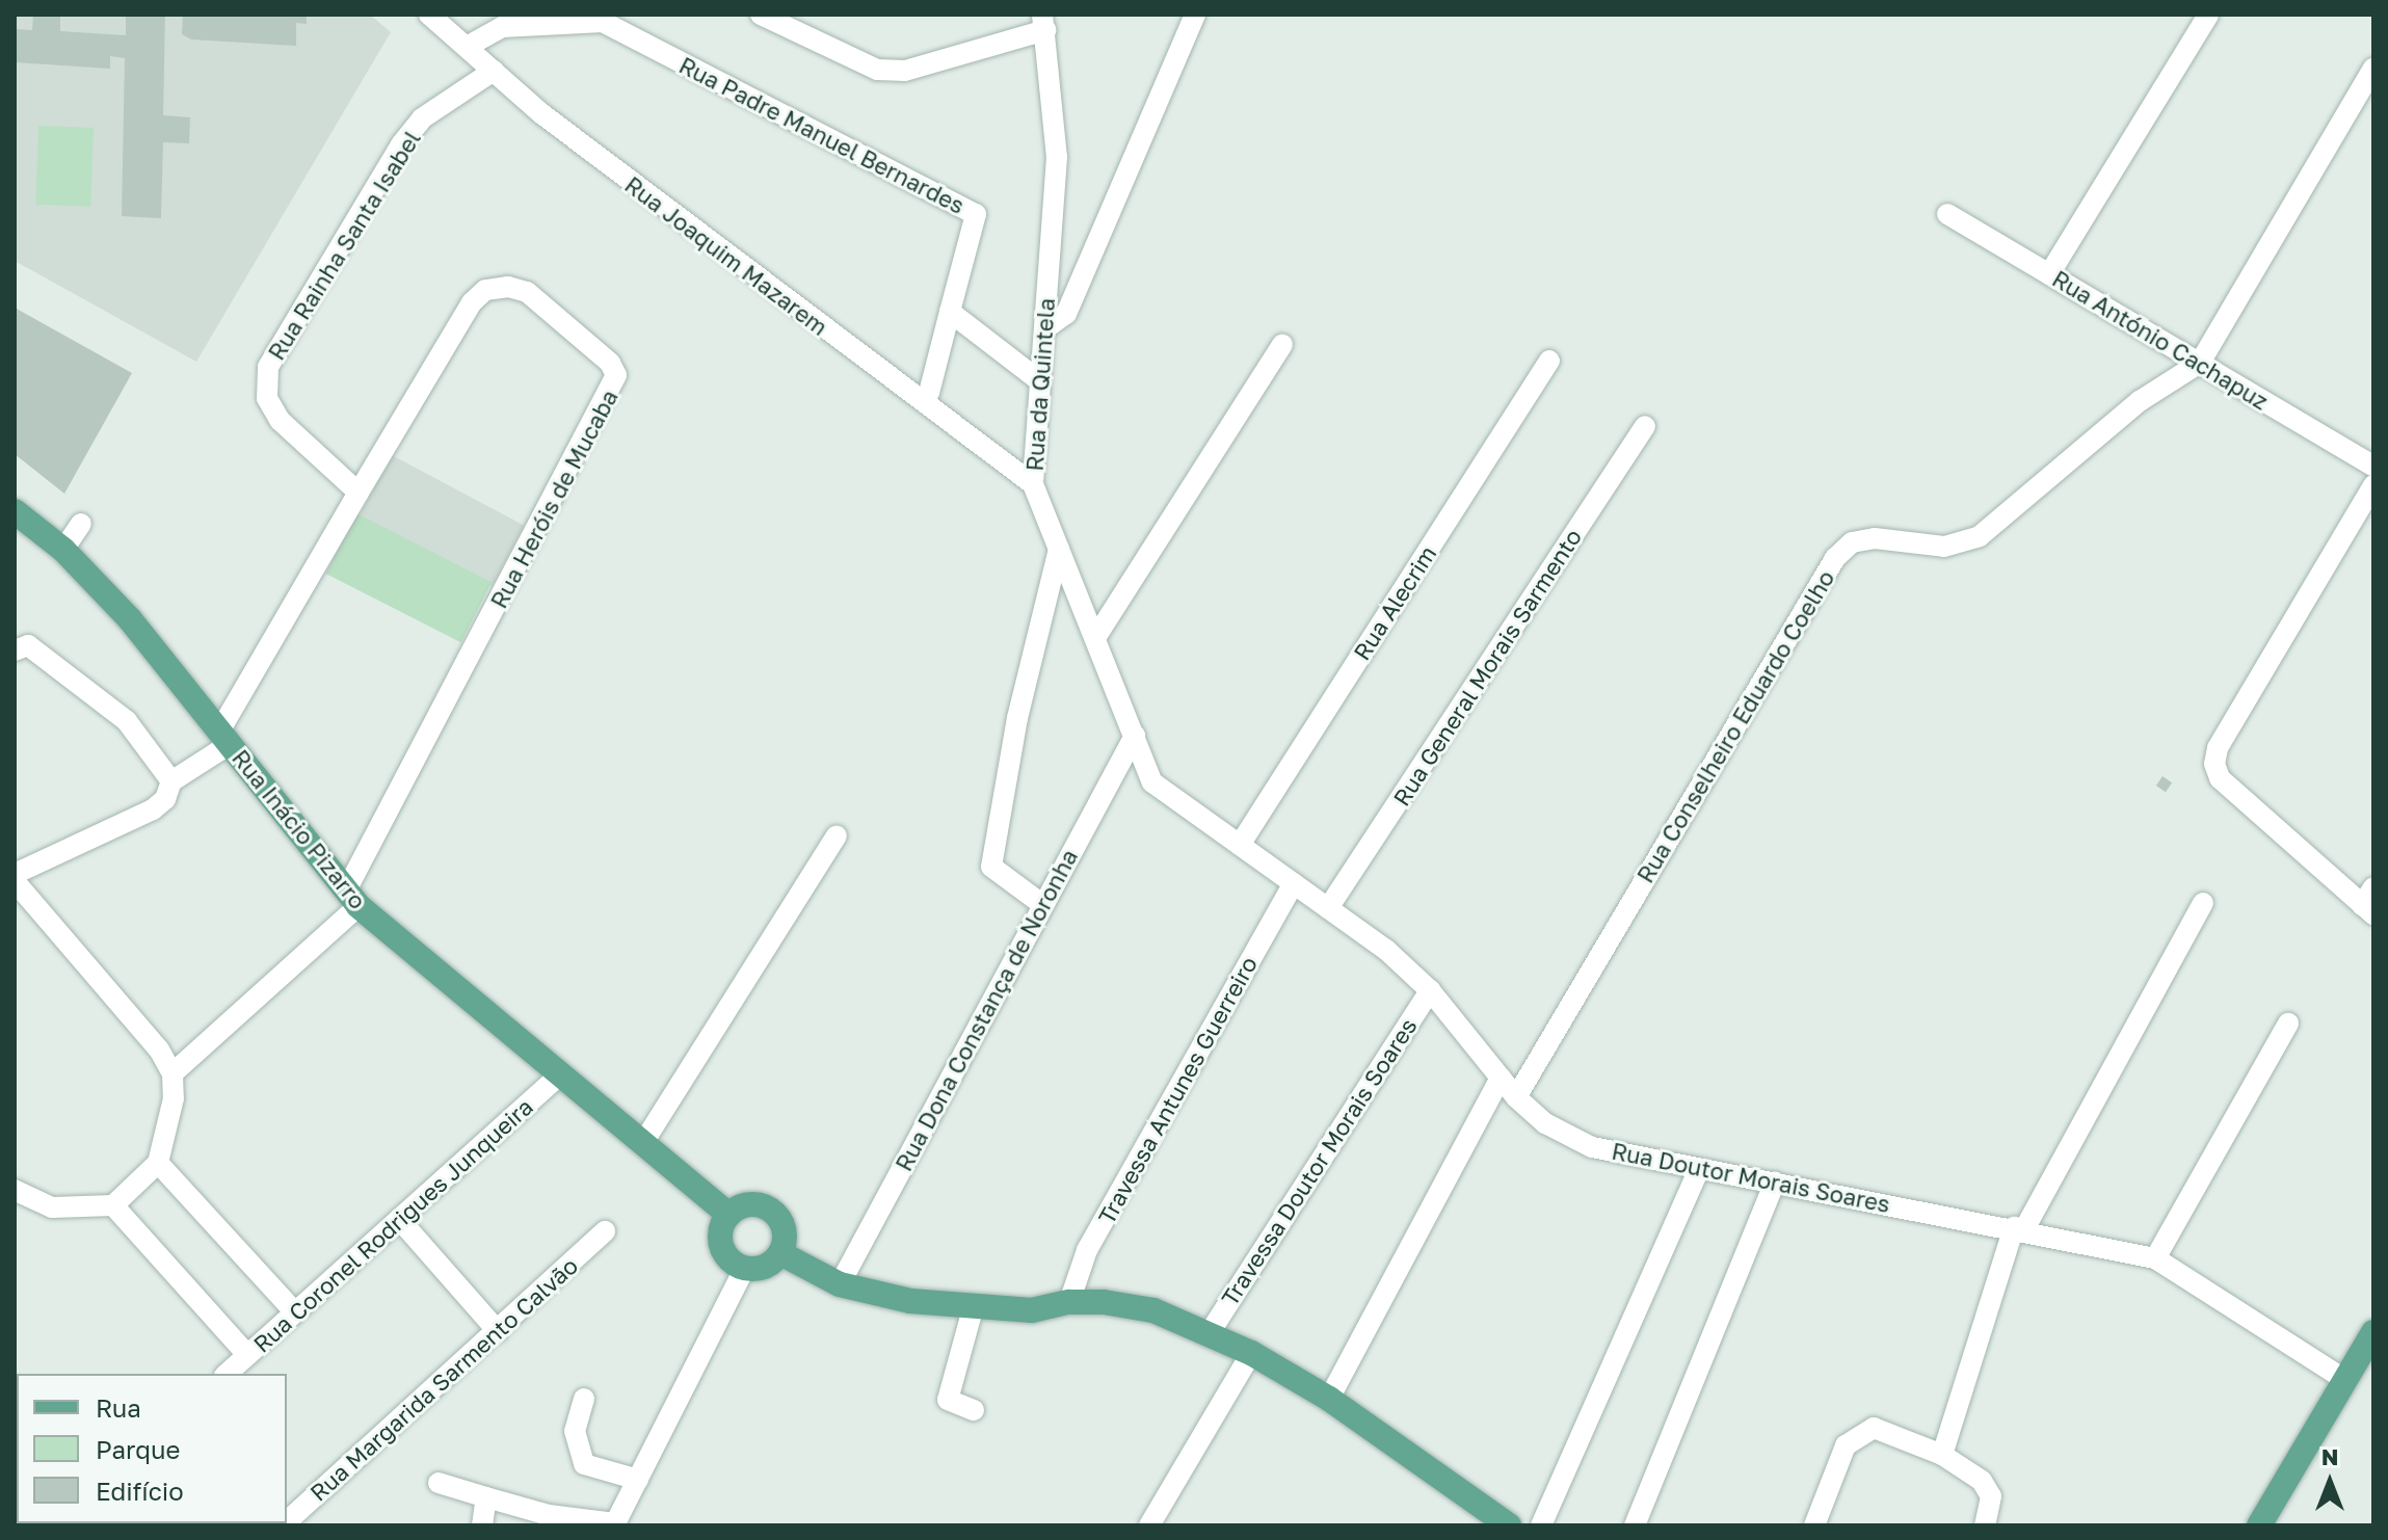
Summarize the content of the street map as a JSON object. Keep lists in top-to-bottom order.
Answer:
{
  "streets": {
    "main road": ["Rua Inácio Pizarro"],
    "street": [
      "Rua Padre Manuel Bernardes",
      "Rua Rainha Santa Isabel",
      "Rua Joaquim Mazarem",
      "Rua António Cachapuz",
      "Rua da Quintela",
      "Rua Heróis de Mucaba",
      "Rua Alecrim",
      "Rua General Morais Sarmento",
      "Rua Conselheiro Eduardo Coelho",
      "Rua Dona Constança de Noronha",
      "Travessa Antunes Guerreiro",
      "Travessa Doutor Morais Soares",
      "Rua Doutor Morais Soares",
      "Rua Coronel Rodrigues Junqueira",
      "Rua Margarida Sarmento Calvão"
    ]
  },
  "crossings": [
    ["Rua Padre Manuel Bernardes", "Rua Joaquim Mazarem"],
    ["Rua Rainha Santa Isabel", "Rua Joaquim Mazarem"],
    ["Rua Rainha Santa Isabel", "Rua Heróis de Mucaba"],
    ["Rua Joaquim Mazarem", "Rua da Quintela"],
    ["Rua António Cachapuz", "Rua Conselheiro Eduardo Coelho"],
    ["Rua da Quintela", "Rua Dona Constança de Noronha"],
    ["Rua da Quintela", "Rua Doutor Morais Soares"],
    ["Rua Heróis de Mucaba", "Rua Inácio Pizarro"],
    ["Rua Alecrim", "Rua Doutor Morais Soares"],
    ["Rua General Morais Sarmento", "Rua Doutor Morais Soares"],
    ["Rua Conselheiro Eduardo Coelho", "Rua Doutor Morais Soares"],
    ["Rua Inácio Pizarro", "Rua Coronel Rodrigues Junqueira"],
    ["Rua Dona Constança de Noronha", "Rua Doutor Morais Soares"],
    ["Travessa Antunes Guerreiro", "Rua Doutor Morais Soares"],
    ["Travessa Doutor Morais Soares", "Rua Doutor Morais Soares"]
  ],
  "legend": ["Rua", "Parque", "Edifício"],
  "north": "top"
}
